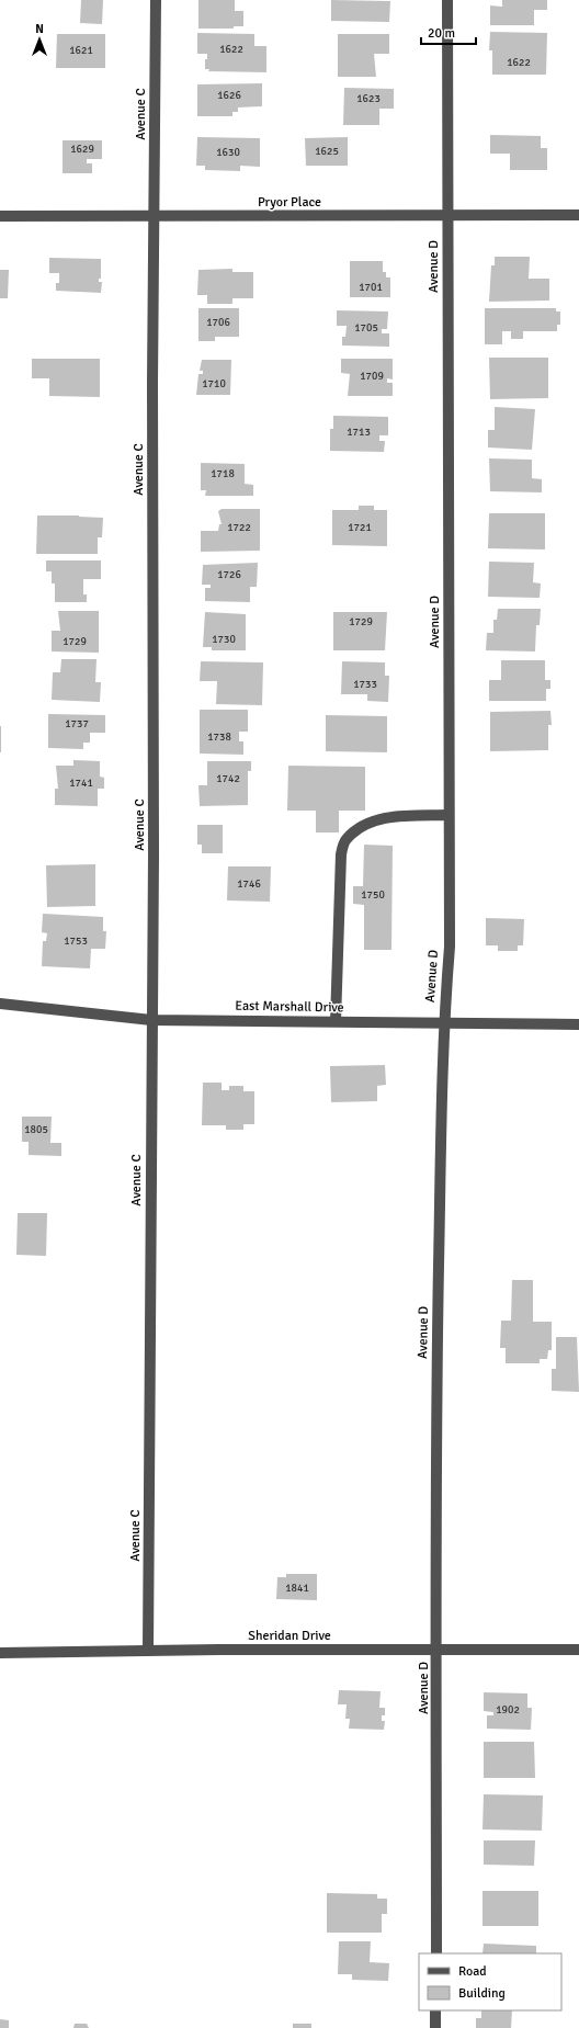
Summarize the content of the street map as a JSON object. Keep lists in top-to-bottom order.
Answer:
{
  "streets": {
    "street": [
      "Avenue C",
      "Pryor Place",
      "Avenue D",
      "East Marshall Drive",
      "Sheridan Drive"
    ]
  },
  "crossings": [
    ["Avenue C", "Pryor Place"],
    ["Avenue C", "East Marshall Drive"],
    ["Avenue C", "Sheridan Drive"],
    ["Pryor Place", "Avenue D"],
    ["Avenue D", "East Marshall Drive"],
    ["Avenue D", "Sheridan Drive"]
  ],
  "house_numbers": [
    "1622",
    "1621",
    "1622",
    "1626",
    "1623",
    "1629",
    "1625",
    "1630",
    "1701",
    "1706",
    "1705",
    "1709",
    "1710",
    "1713",
    "1718",
    "1722",
    "1721",
    "1726",
    "1729",
    "1730",
    "1729",
    "1733",
    "1737",
    "1738",
    "1742",
    "1741",
    "1746",
    "1750",
    "1753",
    "1805",
    "1841",
    "1902"
  ],
  "legend": ["Road", "Building"],
  "scale_bar": "20 m",
  "north": "top"
}
